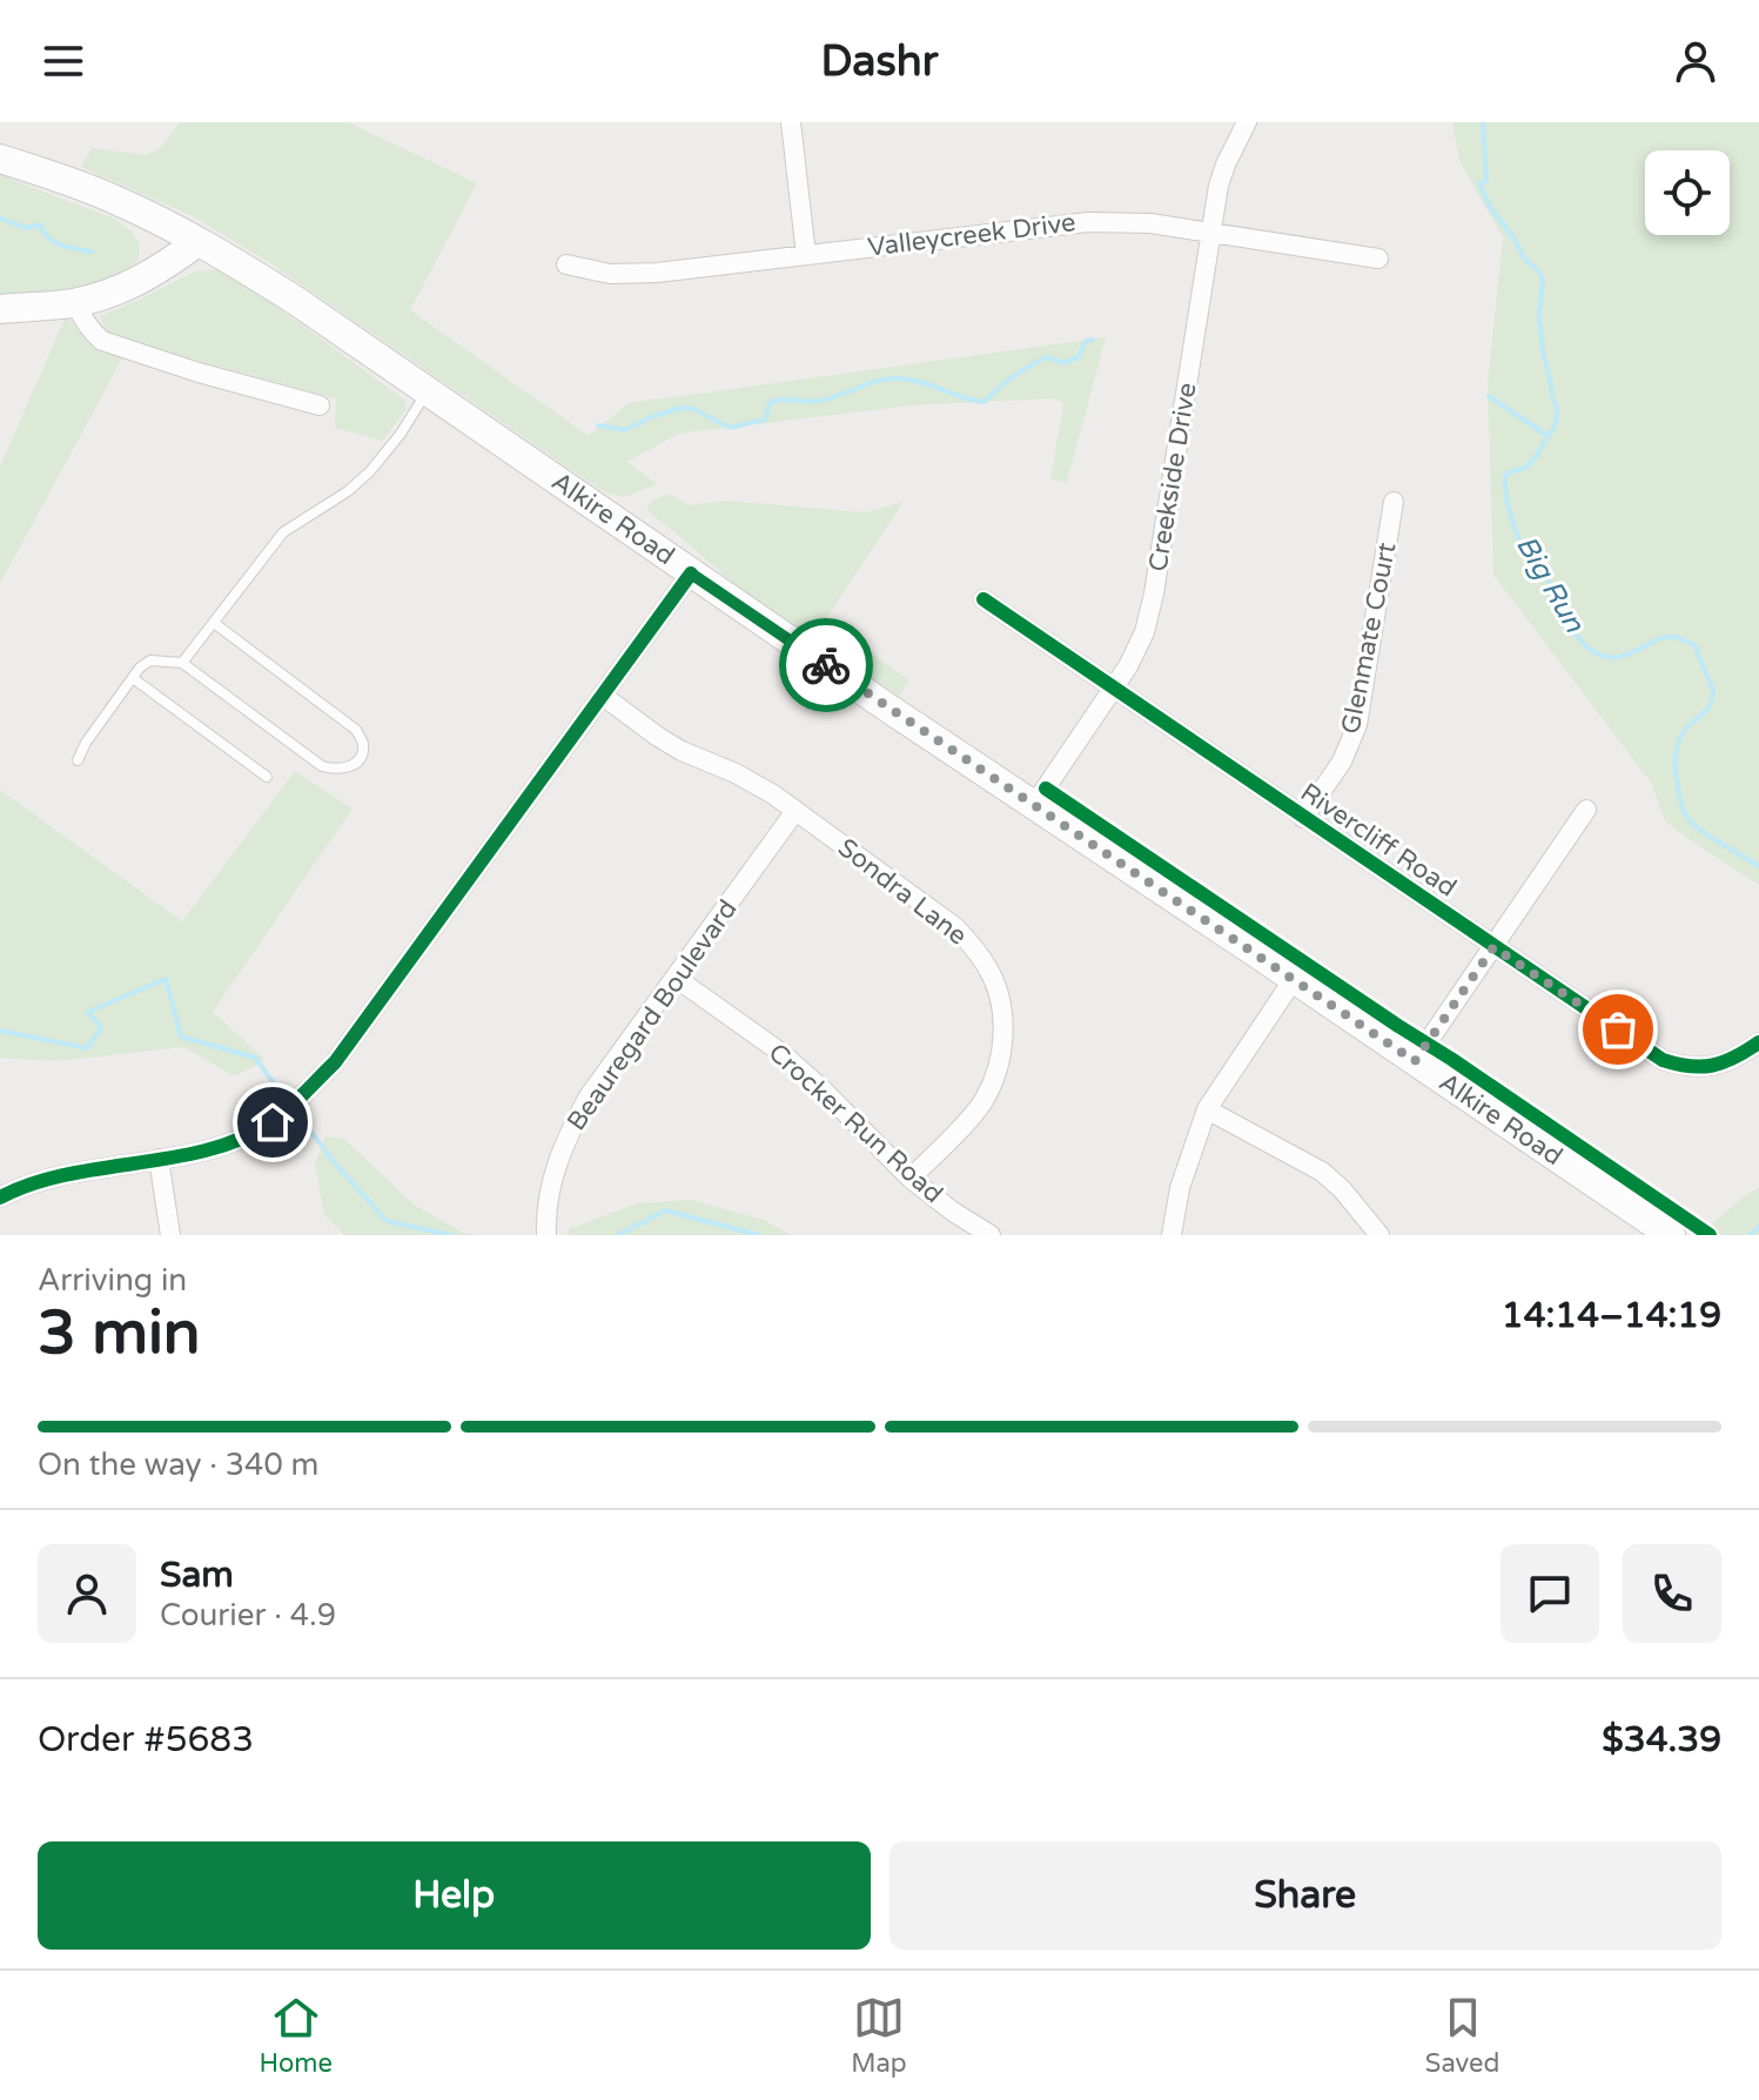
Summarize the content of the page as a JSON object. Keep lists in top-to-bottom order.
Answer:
{
  "streets": {
    "main road": ["Alkire Road"],
    "street": [
      "Valleycreek Drive",
      "Creekside Drive",
      "Glenmate Court",
      "Rivercliff Road",
      "Sondra Lane",
      "Beauregard Boulevard",
      "Crocker Run Road"
    ]
  },
  "crossings": [
    ["Valleycreek Drive", "Creekside Drive"],
    ["Creekside Drive", "Alkire Road"],
    ["Creekside Drive", "Rivercliff Road"],
    ["Glenmate Court", "Rivercliff Road"],
    ["Sondra Lane", "Beauregard Boulevard"],
    ["Sondra Lane", "Crocker Run Road"],
    ["Beauregard Boulevard", "Crocker Run Road"]
  ],
  "water": ["Big Run"],
  "page": {
    "header": "Dashr",
    "heading": ["3 min", "Arriving in", "14:14–14:19"],
    "panel": [
      "Sam",
      "Courier · 4.9",
      "Order #5683",
      "$34.39"
    ],
    "bar": "On the way · 340 m",
    "buttons": ["Help", "Share"],
    "tabs": ["Home", "Map", "Saved"]
  }
}
